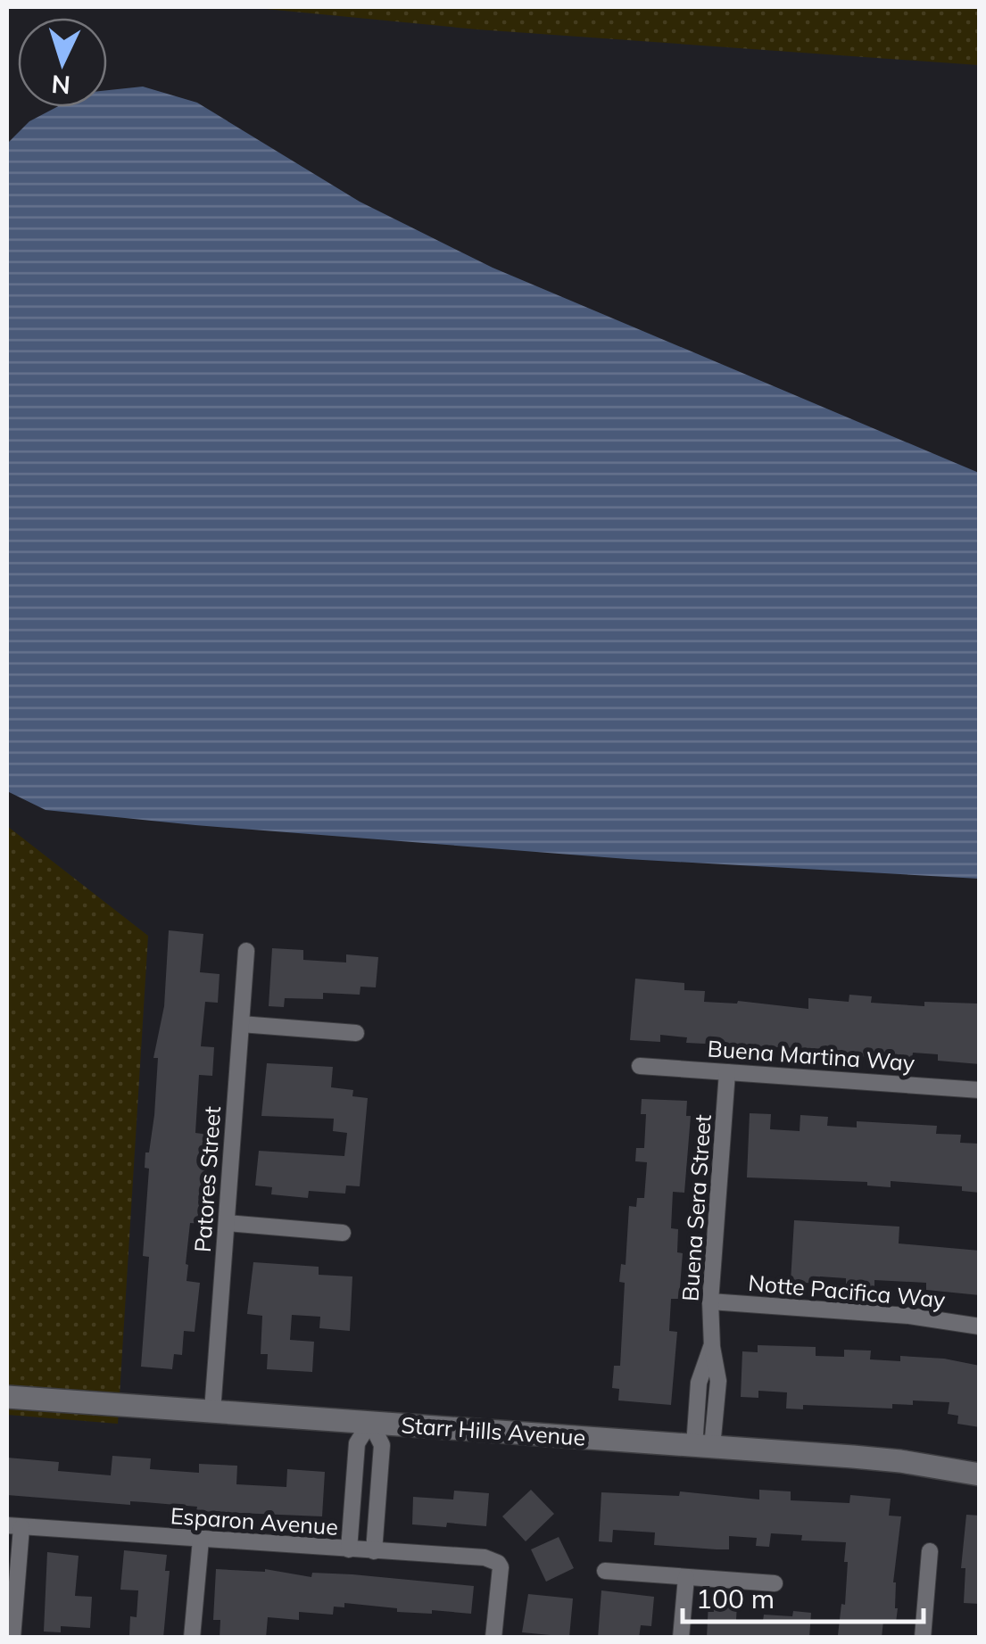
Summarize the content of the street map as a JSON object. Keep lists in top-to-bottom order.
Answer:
{
  "streets": {
    "street": [
      "Buena Martina Way",
      "Patores Street",
      "Buena Sera Street",
      "Notte Pacifica Way",
      "Starr Hills Avenue",
      "Esparon Avenue"
    ]
  },
  "crossings": [
    ["Buena Martina Way", "Buena Sera Street"],
    ["Patores Street", "Starr Hills Avenue"],
    ["Buena Sera Street", "Notte Pacifica Way"],
    ["Buena Sera Street", "Starr Hills Avenue"]
  ],
  "scale_bar": "100 m",
  "north": "bottom"
}
